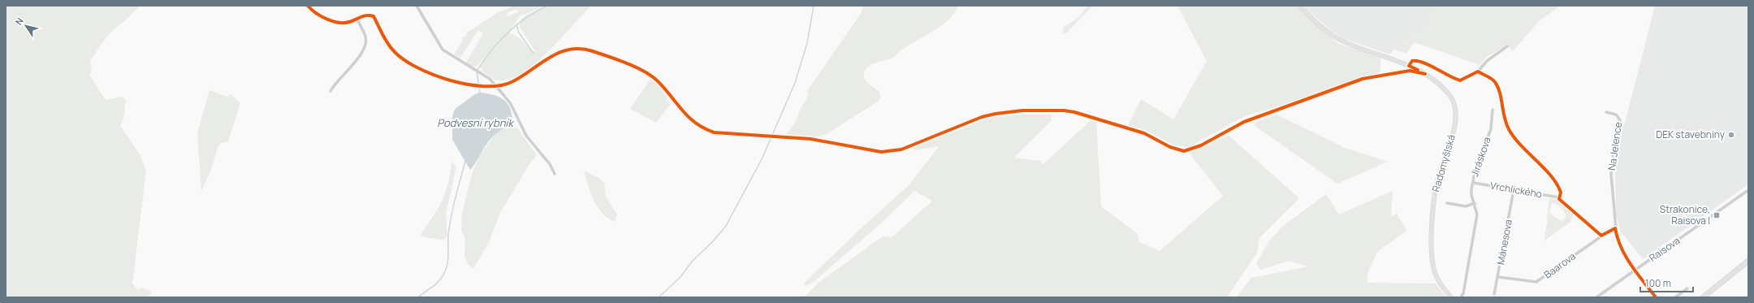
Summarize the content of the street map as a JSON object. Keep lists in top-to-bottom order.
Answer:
{
  "streets": {
    "street": [
      "Na Jelence",
      "Jiráskova",
      "Radomyšlská",
      "Vrchlického",
      "Mánesova",
      "Raisova",
      "Baarova"
    ]
  },
  "crossings": [
    ["Na Jelence", "Raisova"],
    ["Na Jelence", "Baarova"],
    ["Jiráskova", "Vrchlického"],
    ["Vrchlického", "Mánesova"],
    ["Mánesova", "Baarova"]
  ],
  "water": ["Podvesní rybník"],
  "places": {
    "other": ["DEK stavebniny"],
    "transit": ["Strakonice, Raisova I"]
  },
  "scale_bar": "100 m",
  "north": "top left"
}
